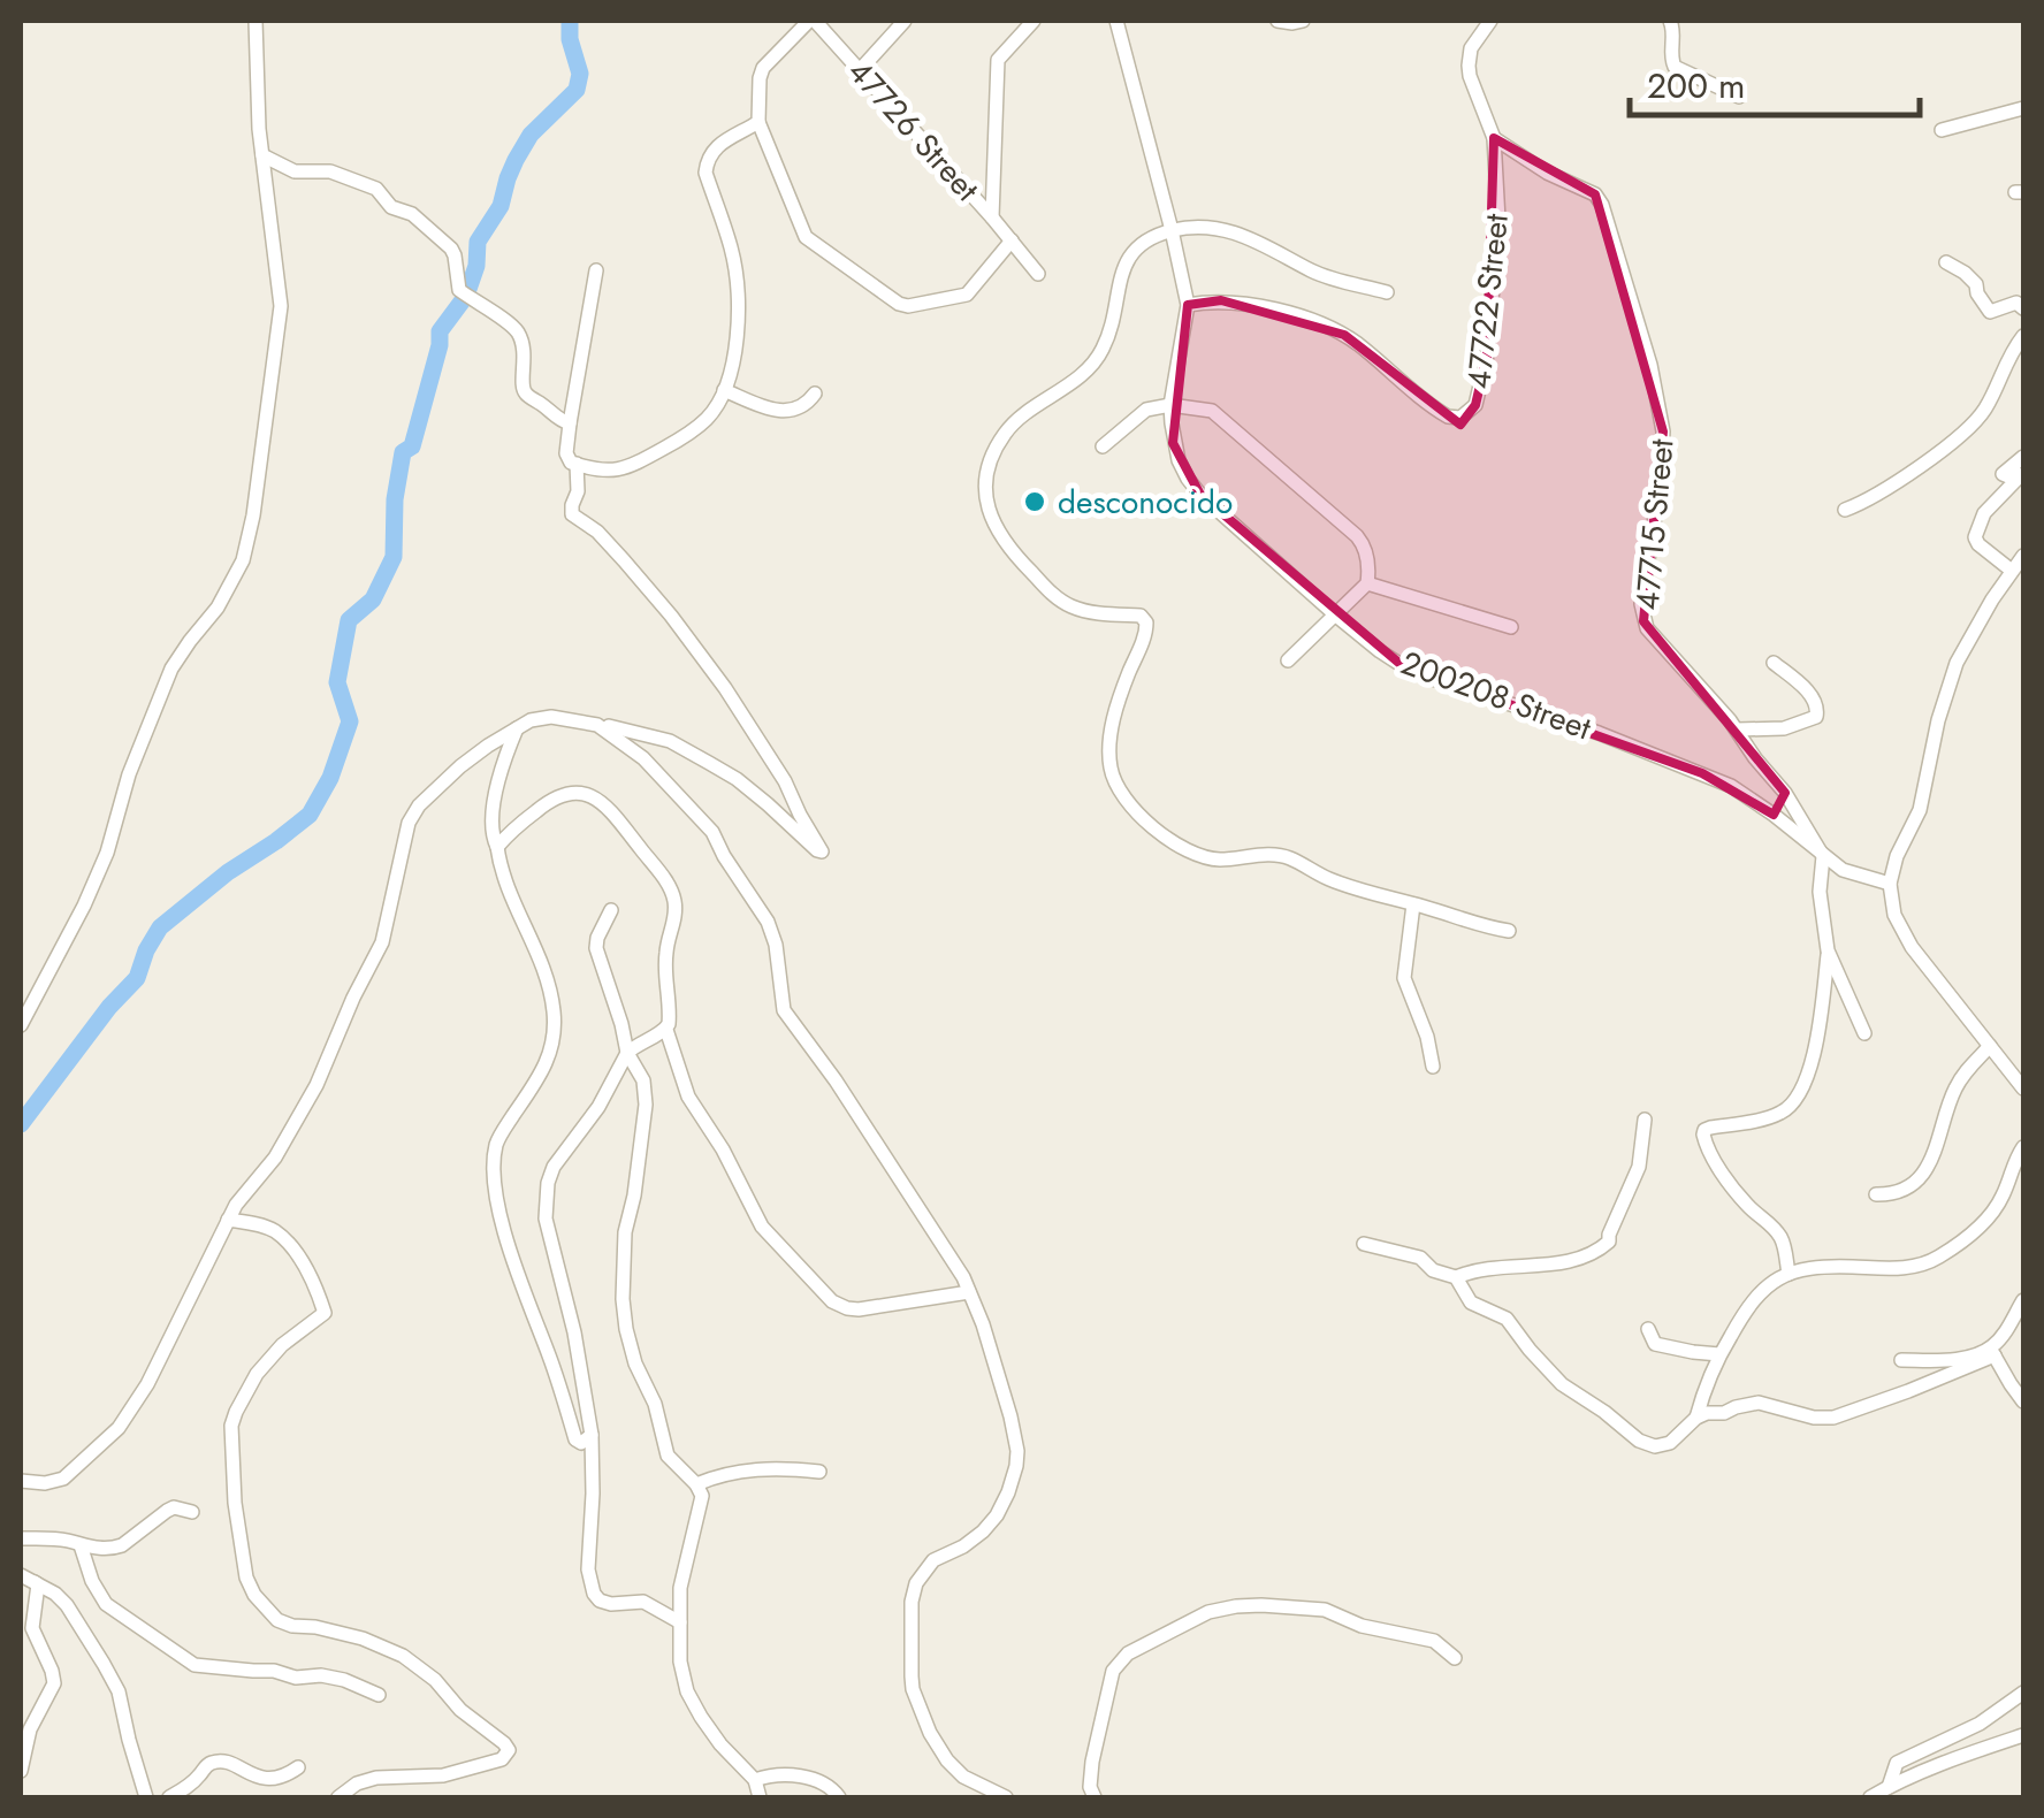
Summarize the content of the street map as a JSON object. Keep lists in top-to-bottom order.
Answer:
{
  "streets": {
    "street": [
      "47726 Street",
      "47722 Street",
      "47715 Street",
      "200208 Street"
    ]
  },
  "crossings": [
    ["47722 Street", "47715 Street"],
    ["47722 Street", "200208 Street"],
    ["47715 Street", "200208 Street"]
  ],
  "places": ["desconocido"],
  "scale_bar": "200 m"
}
